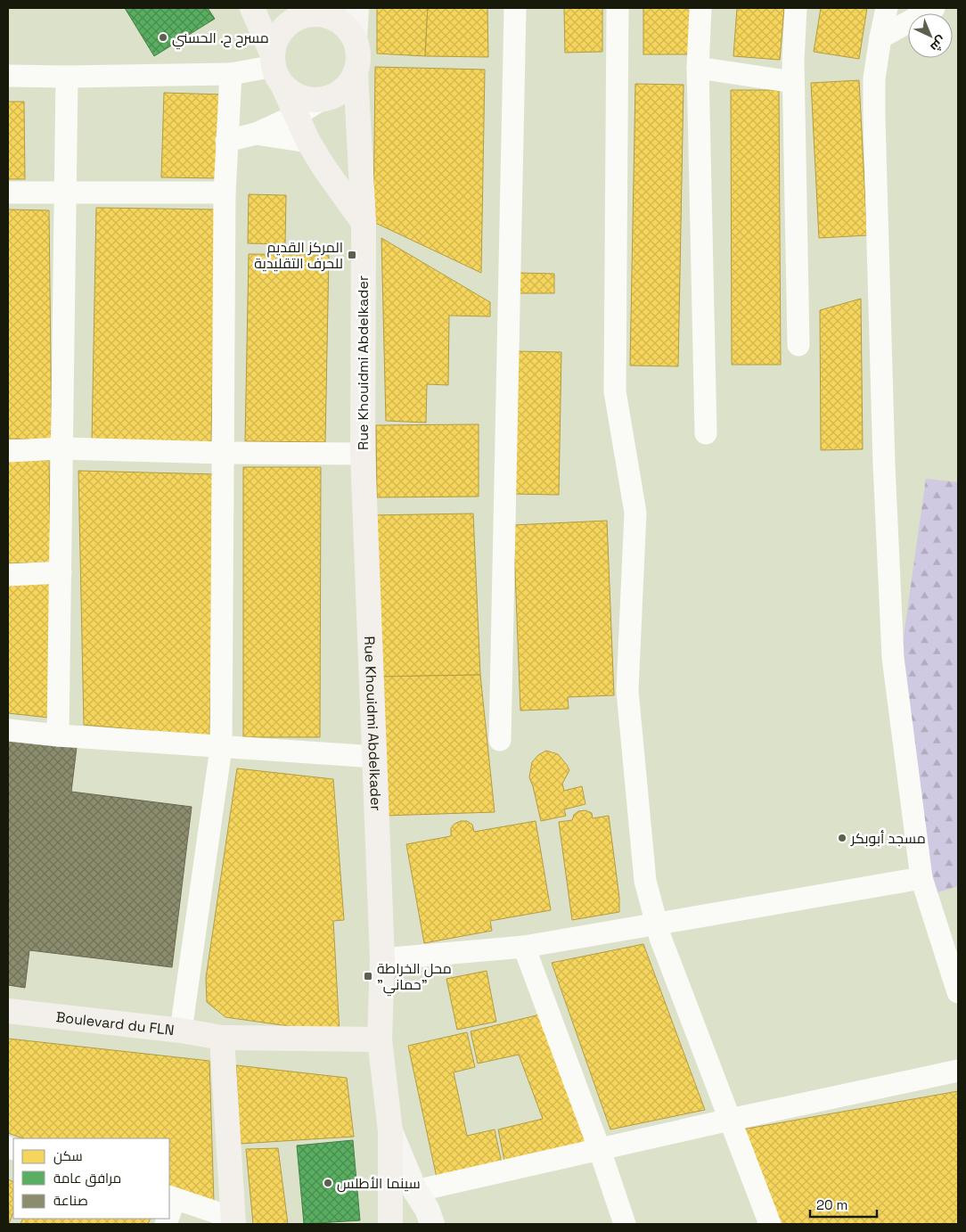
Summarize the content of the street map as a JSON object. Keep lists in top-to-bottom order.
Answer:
{
  "streets": {
    "main road": ["Rue Khouidmi Abdelkader", "Boulevard du FLN"]
  },
  "crossings": [
    ["Rue Khouidmi Abdelkader", "Boulevard du FLN"]
  ],
  "places": {
    "other": ["مسرح ح. الحسني", "مسجد أبوبكر", "سينما الأطلس"],
    "transit": ["المركز القديم للحرف التقليدية", "محل الخراطة \"حماني\""]
  },
  "legend": ["سكن", "مرافق عامة", "صناعة"],
  "scale_bar": "20 m",
  "north": "bottom right"
}
